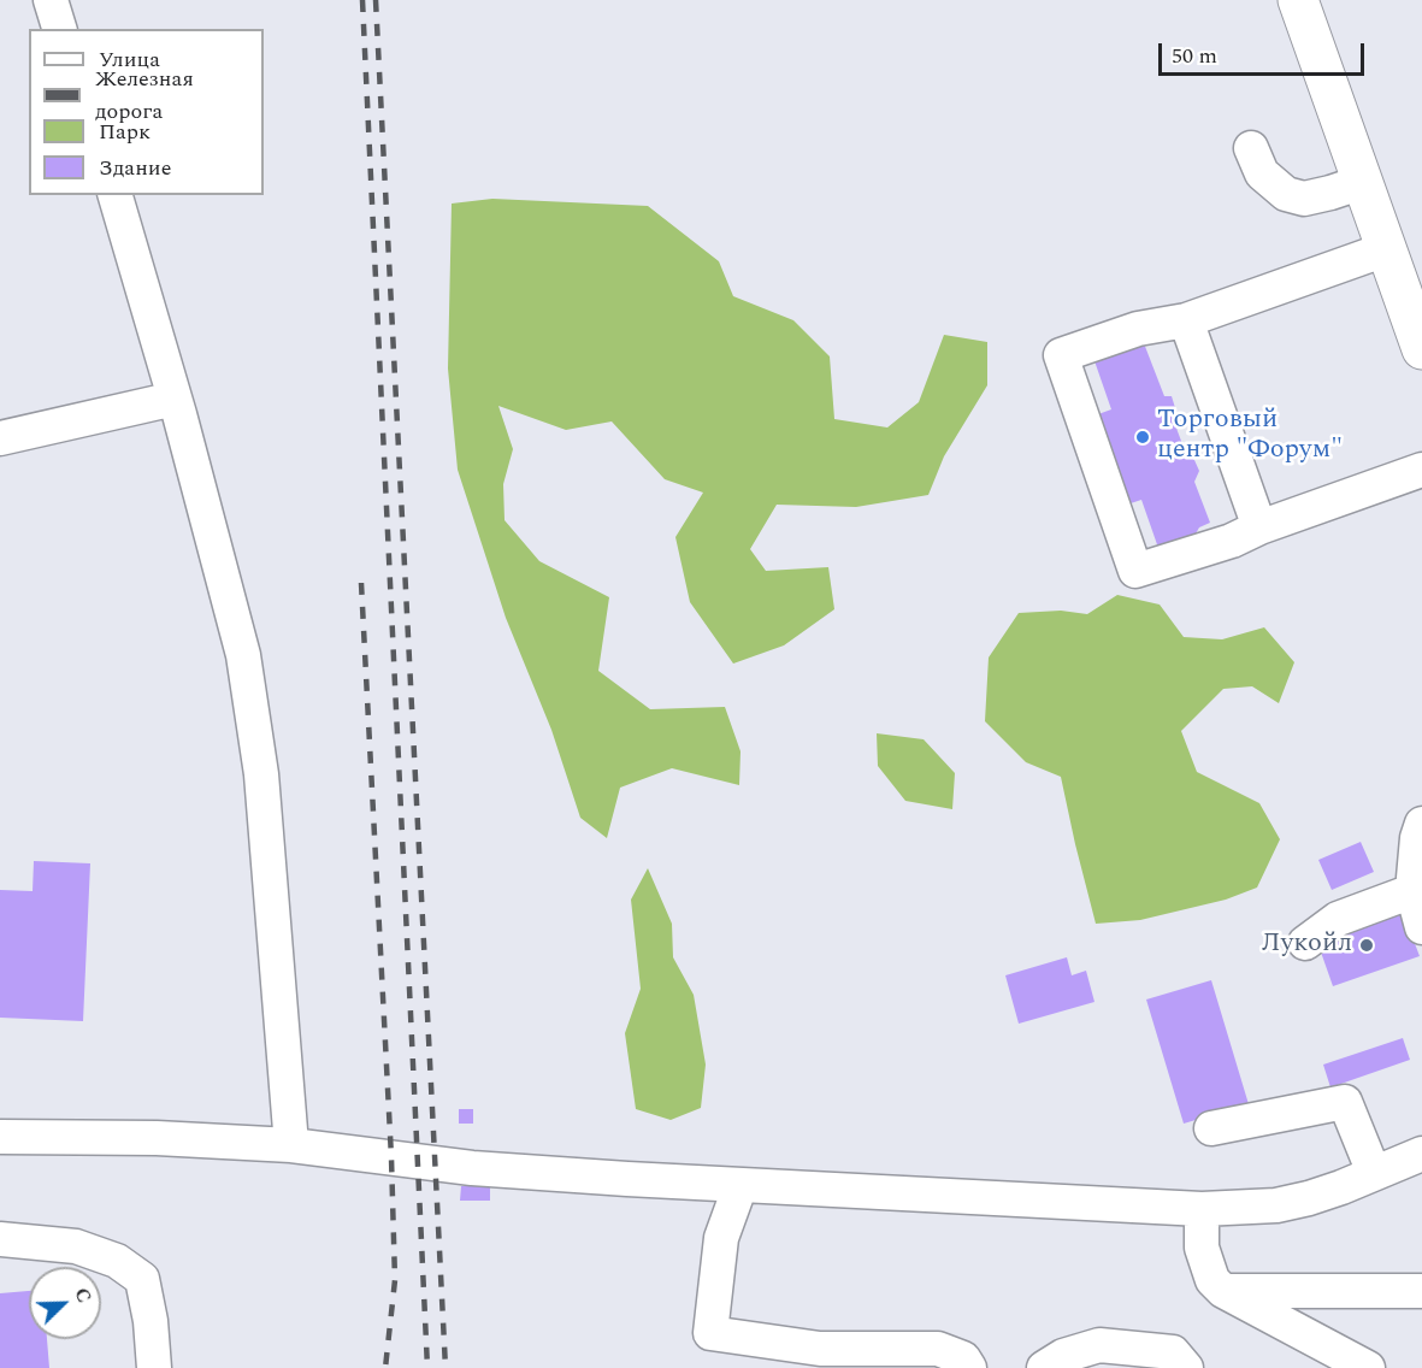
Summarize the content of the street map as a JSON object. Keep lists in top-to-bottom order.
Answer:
{
  "places": ["Торговый центр \"Форум\"", "Лукойл"],
  "legend": [
    "Улица",
    "Железная дорога",
    "Парк",
    "Здание"
  ],
  "scale_bar": "50 m",
  "north": "top right"
}
